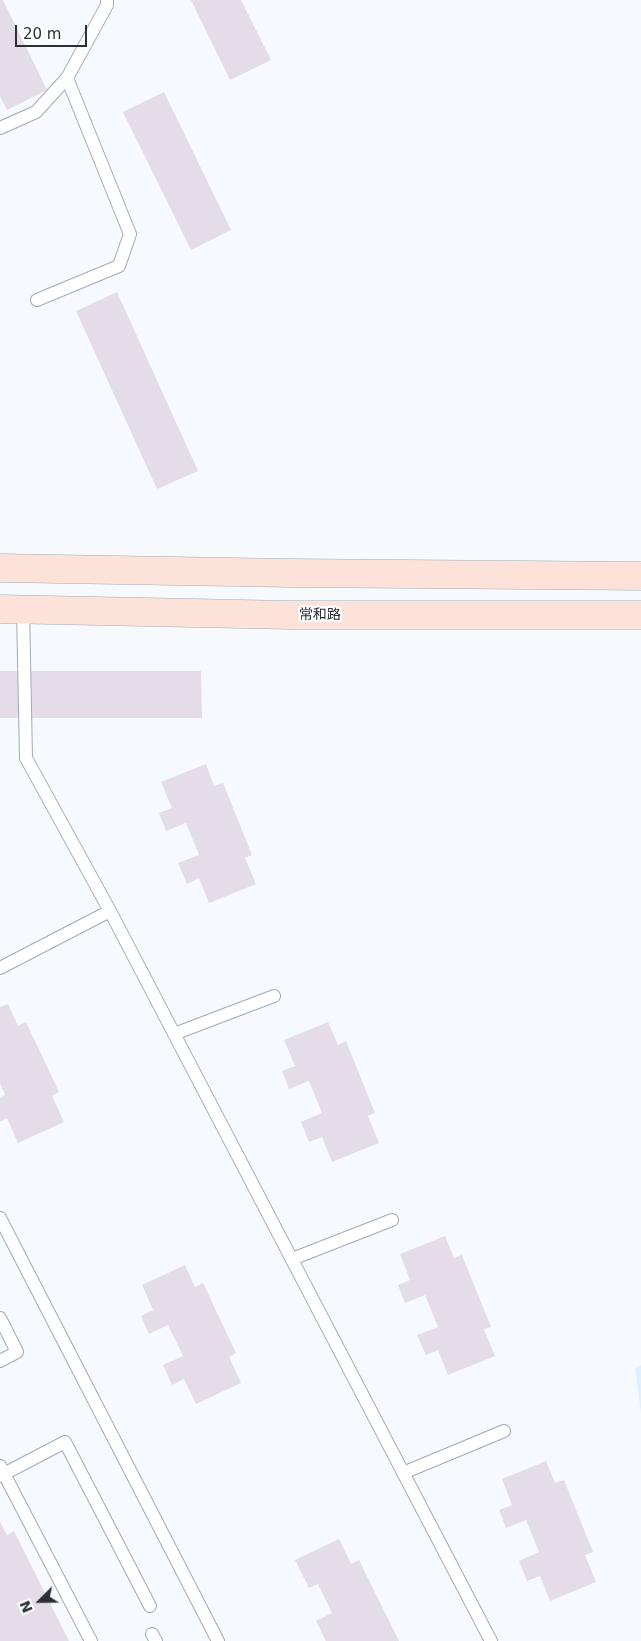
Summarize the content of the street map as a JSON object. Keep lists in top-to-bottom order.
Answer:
{
  "streets": {
    "street": ["常和路"]
  },
  "scale_bar": "20 m",
  "north": "bottom left"
}
